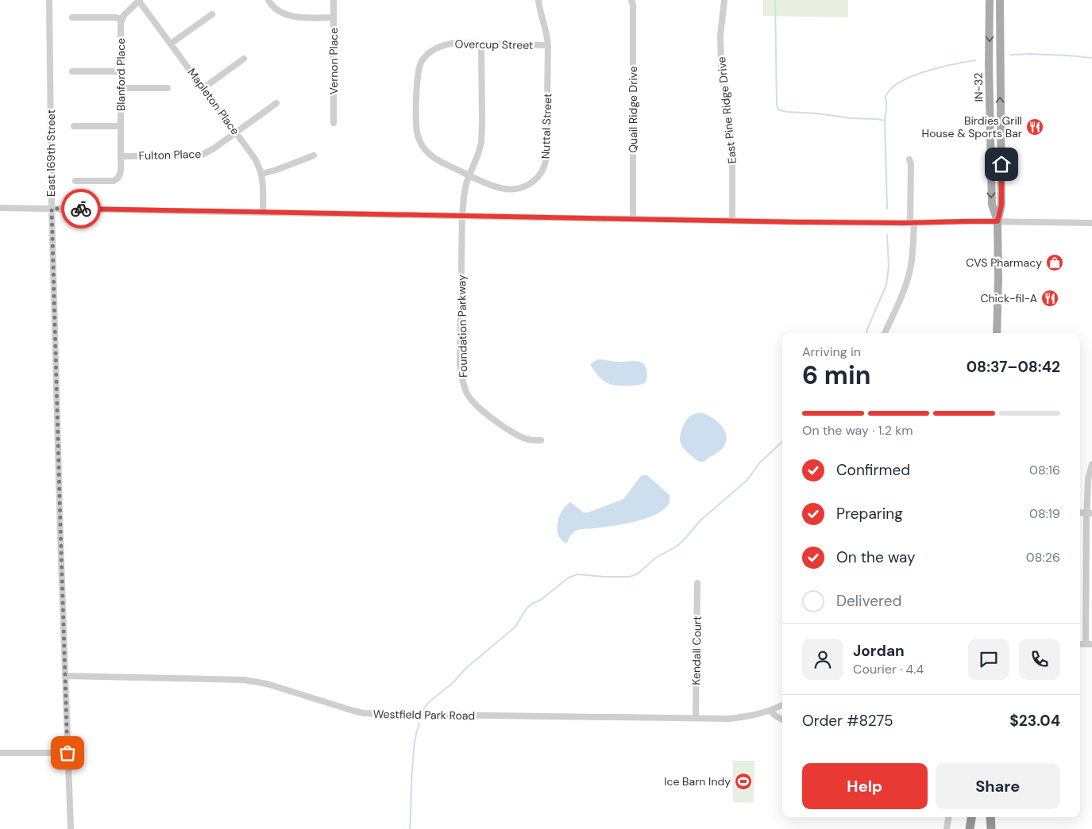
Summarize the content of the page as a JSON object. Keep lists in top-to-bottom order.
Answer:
{
  "streets": {
    "main road": ["IN-32"],
    "street": [
      "Overcup Street",
      "Vernon Place",
      "Blanford Place",
      "Mapleton Place",
      "Quail Ridge Drive",
      "East Pine Ridge Drive",
      "Nuttal Street",
      "East 169th Street",
      "Fulton Place",
      "Foundation Parkway",
      "Kendall Court",
      "Westfield Park Road"
    ]
  },
  "crossings": [
    ["Overcup Street", "Nuttal Street"],
    ["Overcup Street", "Foundation Parkway"],
    ["Blanford Place", "Fulton Place"],
    ["Mapleton Place", "Fulton Place"],
    ["Nuttal Street", "Foundation Parkway"],
    ["East 169th Street", "Westfield Park Road"],
    ["Kendall Court", "Westfield Park Road"]
  ],
  "places": {
    "restaurant": ["Birdies Grill House & Sports Bar", "Chick-fil-A"],
    "shop": ["CVS Pharmacy"],
    "sports": ["Ice Barn Indy"]
  },
  "page": {
    "heading": ["6 min", "Arriving in", "08:37–08:42"],
    "panel": [
      "Jordan",
      "Courier · 4.4",
      "Order #8275",
      "$23.04"
    ],
    "bar": "On the way · 1.2 km",
    "list": [
      ["Confirmed", "08:16"],
      ["Preparing", "08:19"],
      ["On the way", "08:26"],
      "Delivered"
    ],
    "buttons": ["Help", "Share"]
  }
}
